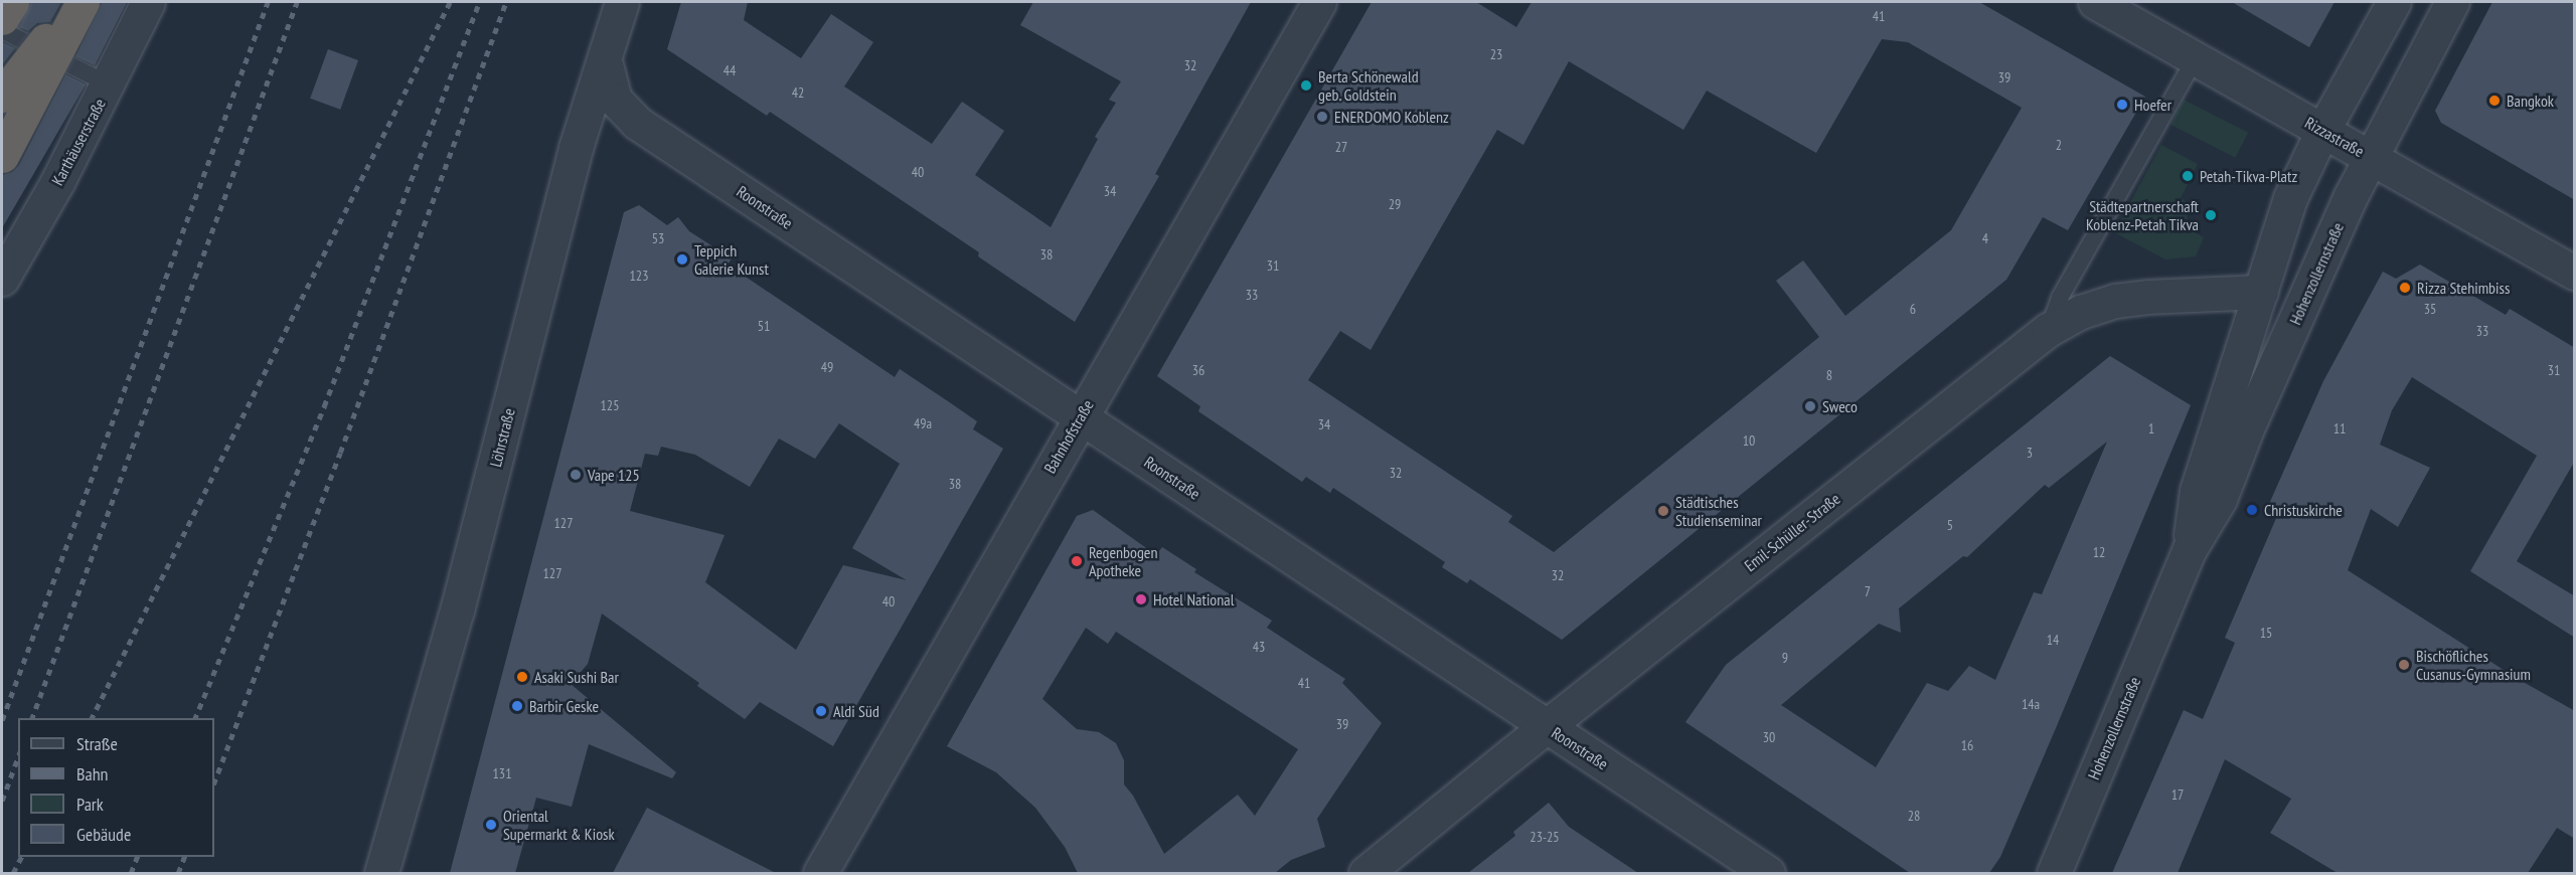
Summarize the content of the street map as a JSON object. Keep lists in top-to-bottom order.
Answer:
{
  "streets": {
    "street": [
      "Rizzastraße",
      "Karthäuserstraße",
      "Roonstraße",
      "Hohenzollernstraße",
      "Bahnhofstraße",
      "Löhrstraße",
      "Emil-Schüller-Straße"
    ]
  },
  "crossings": [
    ["Rizzastraße", "Hohenzollernstraße"],
    ["Roonstraße", "Bahnhofstraße"],
    ["Roonstraße", "Löhrstraße"],
    ["Roonstraße", "Emil-Schüller-Straße"],
    ["Hohenzollernstraße", "Emil-Schüller-Straße"]
  ],
  "places": [
    "Berta Schönewald geb. Goldstein",
    "Bangkok",
    "Hoefer",
    "ENERDOMO Koblenz",
    "Petah-Tikva-Platz",
    "Städtepartnerschaft Koblenz-Petah Tikva",
    "Teppich Galerie Kunst",
    "Rizza Stehimbiss",
    "Sweco",
    "Vape 125",
    "Christuskirche",
    "Städtisches Studienseminar",
    "Regenbogen Apotheke",
    "Hotel National",
    "Bischöfliches Cusanus-Gymnasium",
    "Asaki Sushi Bar",
    "Barbir Geske",
    "Aldi Süd",
    "Oriental Supermarkt & Kiosk"
  ],
  "house_numbers": [
    "41",
    "23",
    "32",
    "44",
    "39",
    "42",
    "2",
    "27",
    "40",
    "34",
    "29",
    "53",
    "4",
    "38",
    "31",
    "123",
    "33",
    "6",
    "35",
    "51",
    "33",
    "49",
    "36",
    "31",
    "8",
    "125",
    "49a",
    "34",
    "1",
    "11",
    "10",
    "3",
    "32",
    "38",
    "127",
    "5",
    "12",
    "127",
    "32",
    "7",
    "40",
    "15",
    "14",
    "43",
    "9",
    "41",
    "14a",
    "39",
    "30",
    "16",
    "131",
    "17",
    "28",
    "23-25"
  ],
  "legend": [
    "Straße",
    "Bahn",
    "Park",
    "Gebäude"
  ]
}
